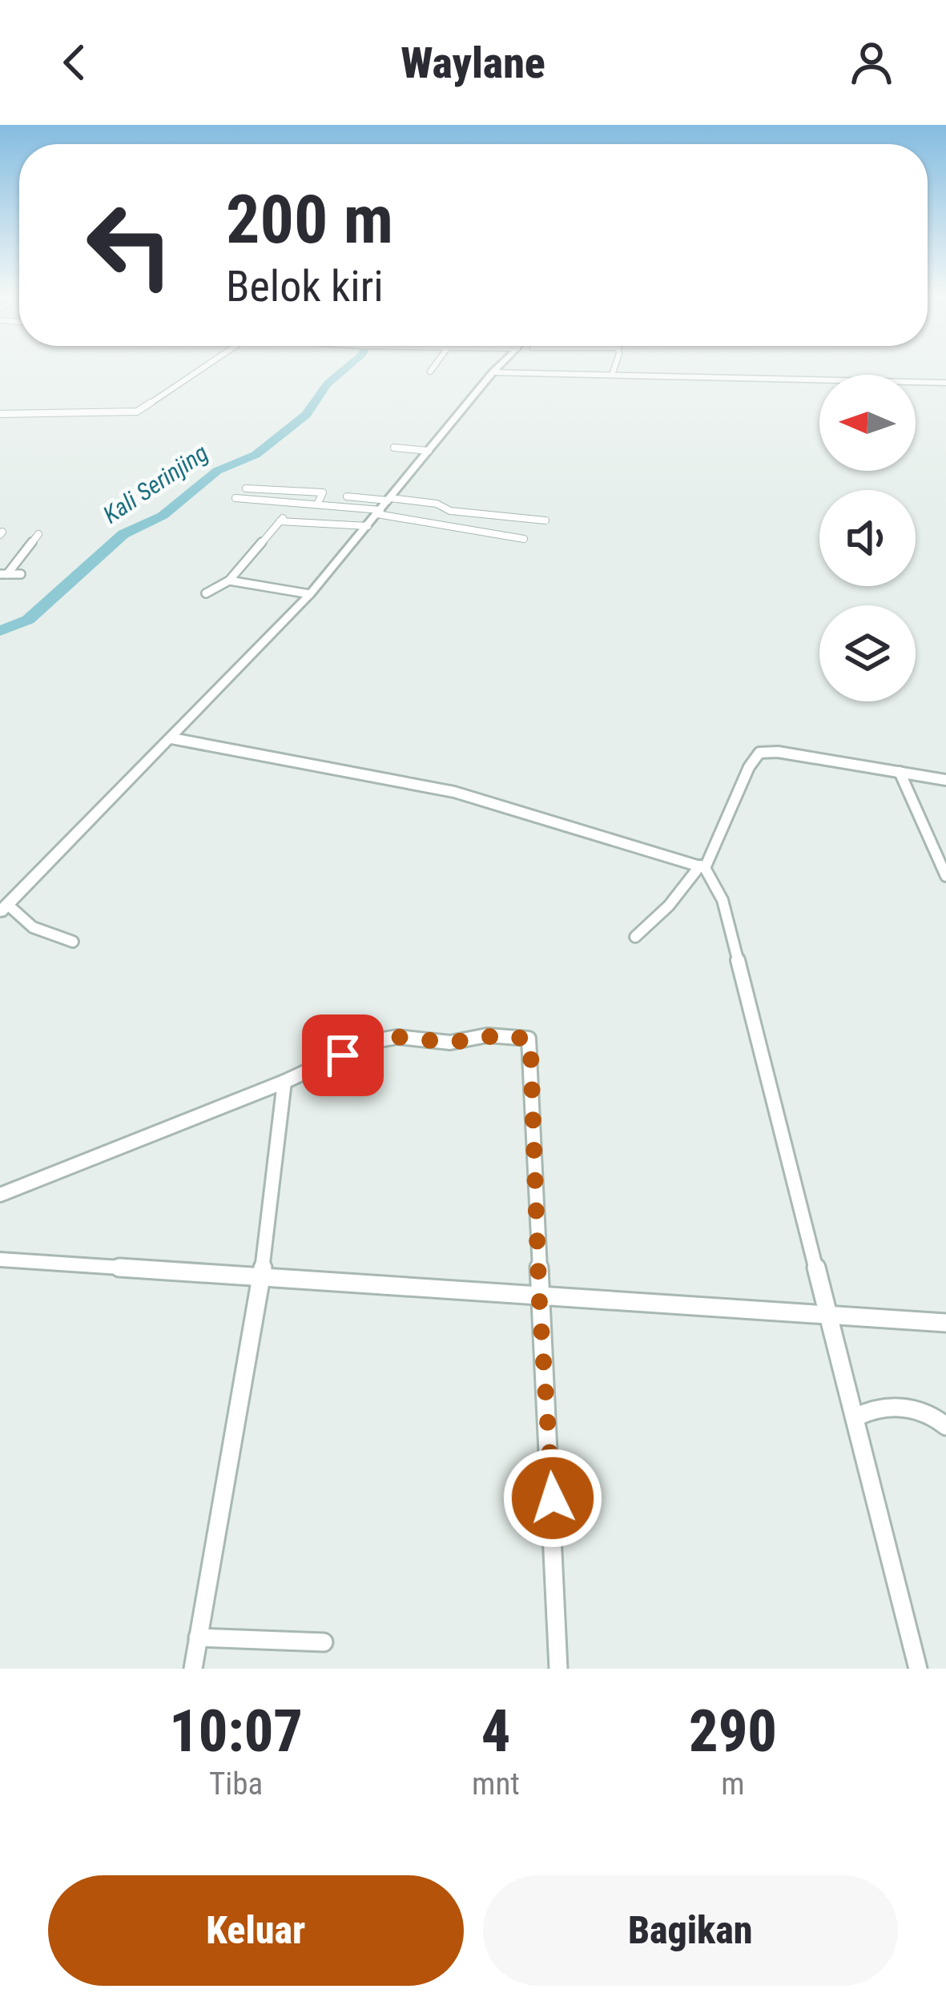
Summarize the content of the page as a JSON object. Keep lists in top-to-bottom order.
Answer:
{
  "water": ["Kali Serinjing"],
  "north": "left",
  "page": {
    "header": "Waylane",
    "turn": ["200 m", "Belok kiri"],
    "eta": [
      "10:07",
      "Tiba",
      "4",
      "mnt",
      "290",
      "m"
    ],
    "buttons": ["Keluar", "Bagikan"]
  }
}
